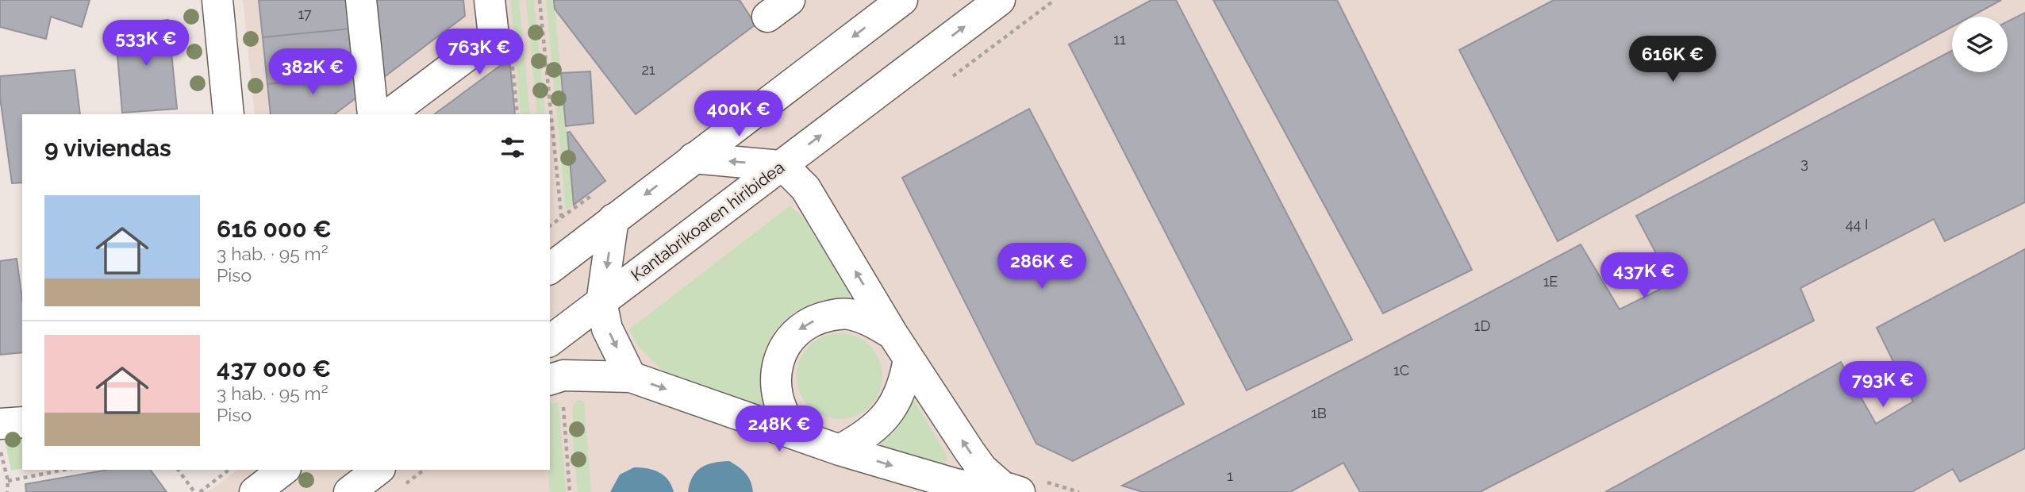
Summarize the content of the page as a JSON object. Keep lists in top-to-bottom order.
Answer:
{
  "streets": {
    "street": ["Kantabrikoaren hiribidea"]
  },
  "house_numbers": [
    "17",
    "11",
    "21",
    "3",
    "44 I",
    "1E",
    "1D",
    "1C",
    "1B",
    "1"
  ],
  "page": {
    "price": [
      "533K €",
      "763K €",
      "616K €",
      "382K €",
      "400K €",
      "286K €",
      "437K €",
      "793K €",
      "248K €"
    ],
    "heading": "9 viviendas",
    "list": [
      {
        "name": "616 000 €",
        "note": "3 hab. · 95 m² · Piso"
      },
      {
        "name": "437 000 €",
        "note": "3 hab. · 95 m² · Piso"
      }
    ]
  }
}
